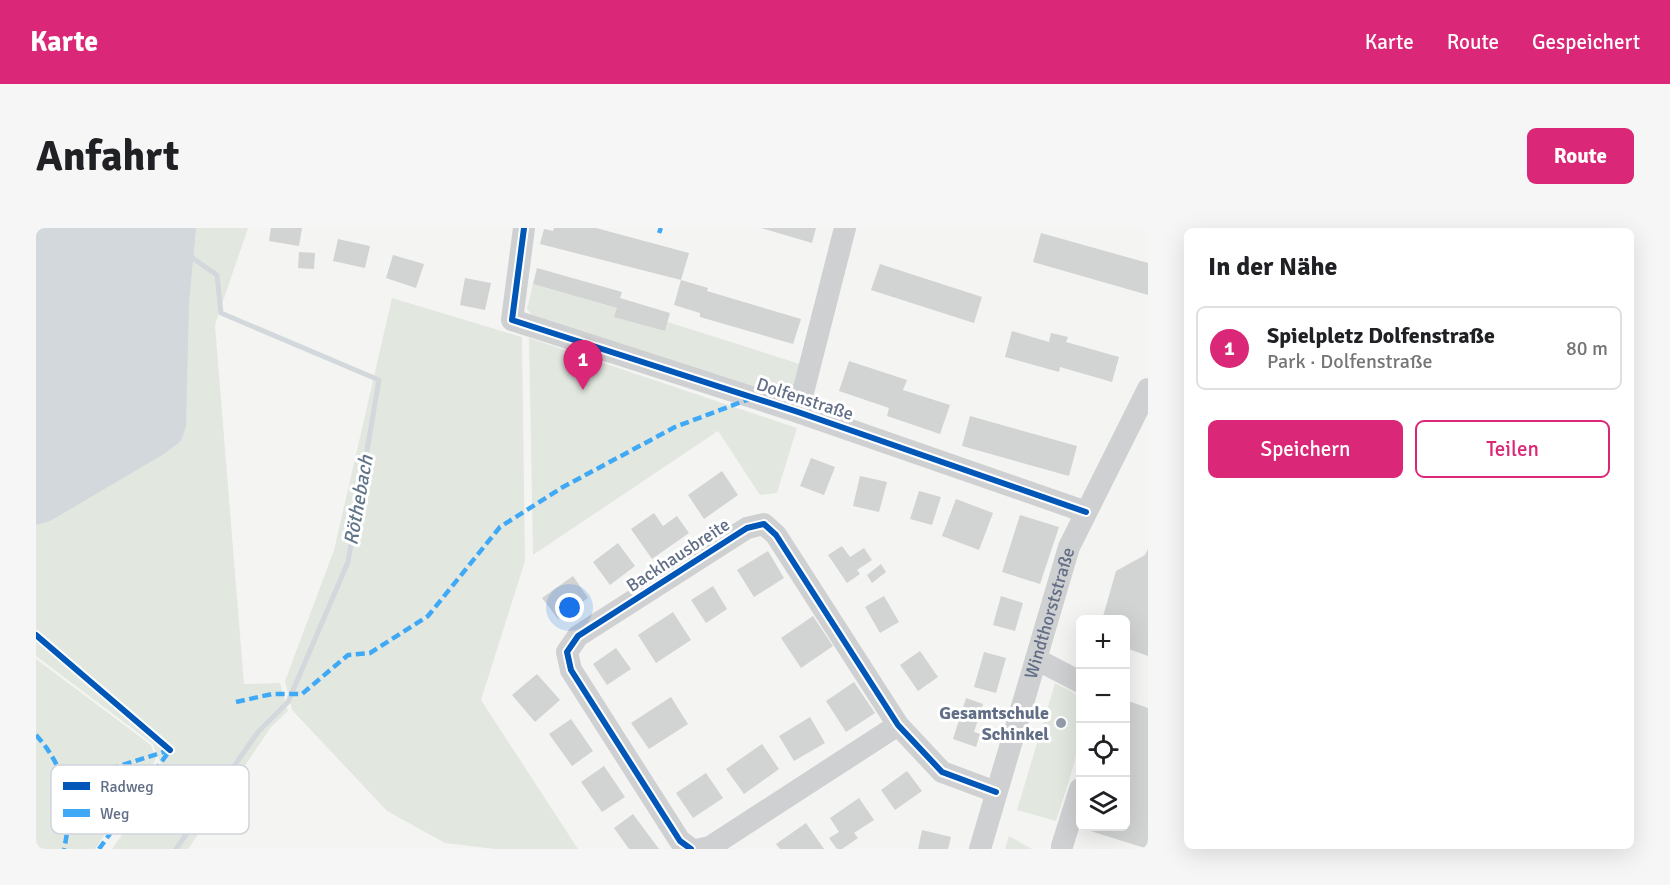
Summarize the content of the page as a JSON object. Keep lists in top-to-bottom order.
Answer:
{
  "streets": {
    "street": ["Dolfenstraße", "Backhausbreite", "Windthorststraße"]
  },
  "crossings": [
    ["Dolfenstraße", "Windthorststraße"],
    ["Backhausbreite", "Windthorststraße"]
  ],
  "water": ["Röthebach"],
  "places": ["Gesamtschule Schinkel"],
  "legend": ["Radweg", "Weg"],
  "page": {
    "header": "Karte",
    "nav": ["Karte", "Route", "Gespeichert"],
    "buttons": [
      "Route",
      ["Speichern", "Teilen"]
    ],
    "title": "Anfahrt",
    "heading": "In der Nähe",
    "list": [
      {
        "mark": "1",
        "name": "Spielpletz Dolfenstraße",
        "note": "Park · Dolfenstraße",
        "value": "80 m"
      }
    ],
    "pins": "1",
    "map_buttons": ["+", "−"]
  }
}
